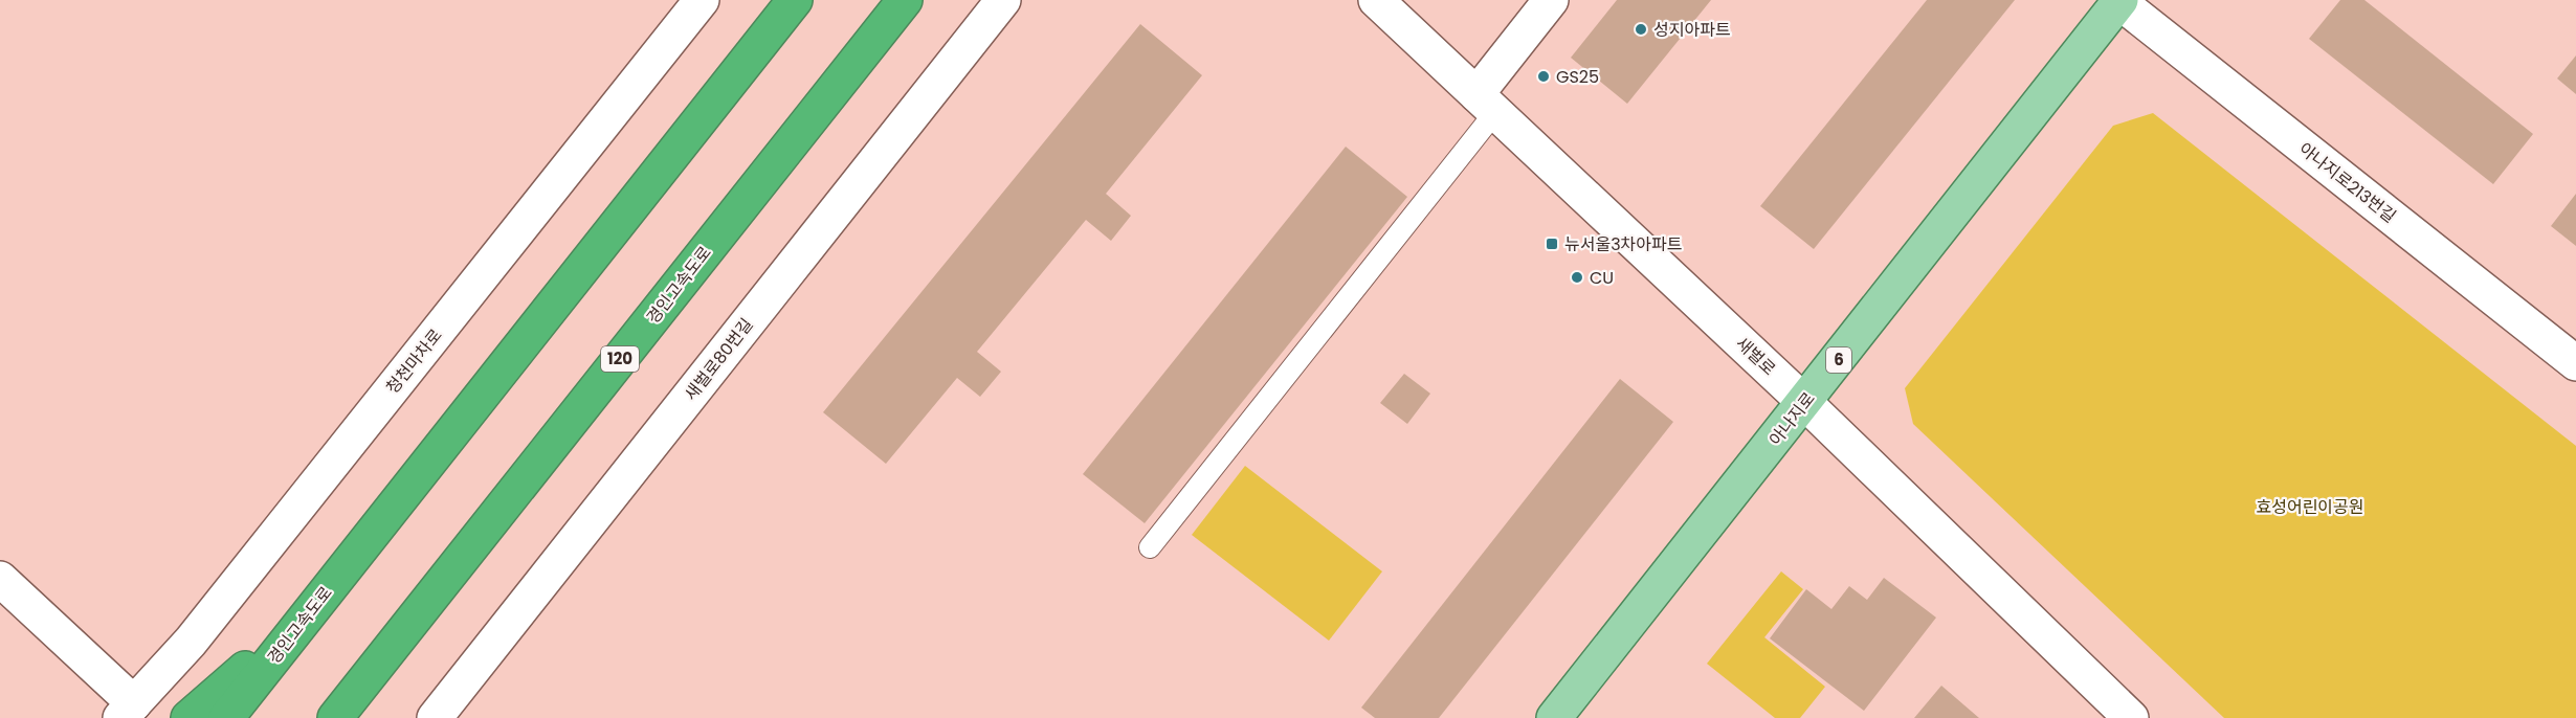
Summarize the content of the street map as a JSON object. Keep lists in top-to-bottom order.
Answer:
{
  "streets": {
    "highway": ["경인고속도로", "120"],
    "main road": ["6", "아나지로"],
    "street": [
      "아나지로213번길",
      "새벌로",
      "새벌로80번길",
      "청천마차로"
    ]
  },
  "crossings": [
    ["아나지로213번길", "아나지로"],
    ["새벌로", "아나지로"]
  ],
  "parks": ["효성어린이공원"],
  "places": {
    "other": ["성지아파트", "GS25", "CU"],
    "transit": ["뉴서울3차아파트"]
  }
}
